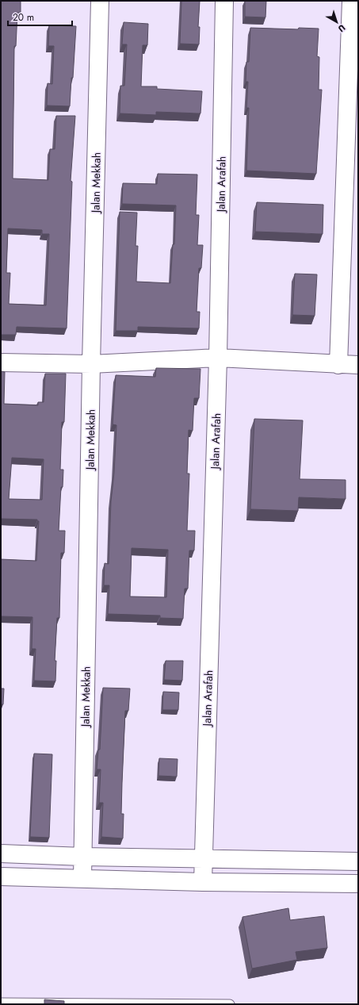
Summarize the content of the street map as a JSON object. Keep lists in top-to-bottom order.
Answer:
{
  "streets": {
    "street": ["Jalan Mekkah", "Jalan Arafah"]
  },
  "scale_bar": "20 m",
  "north": "bottom right"
}
